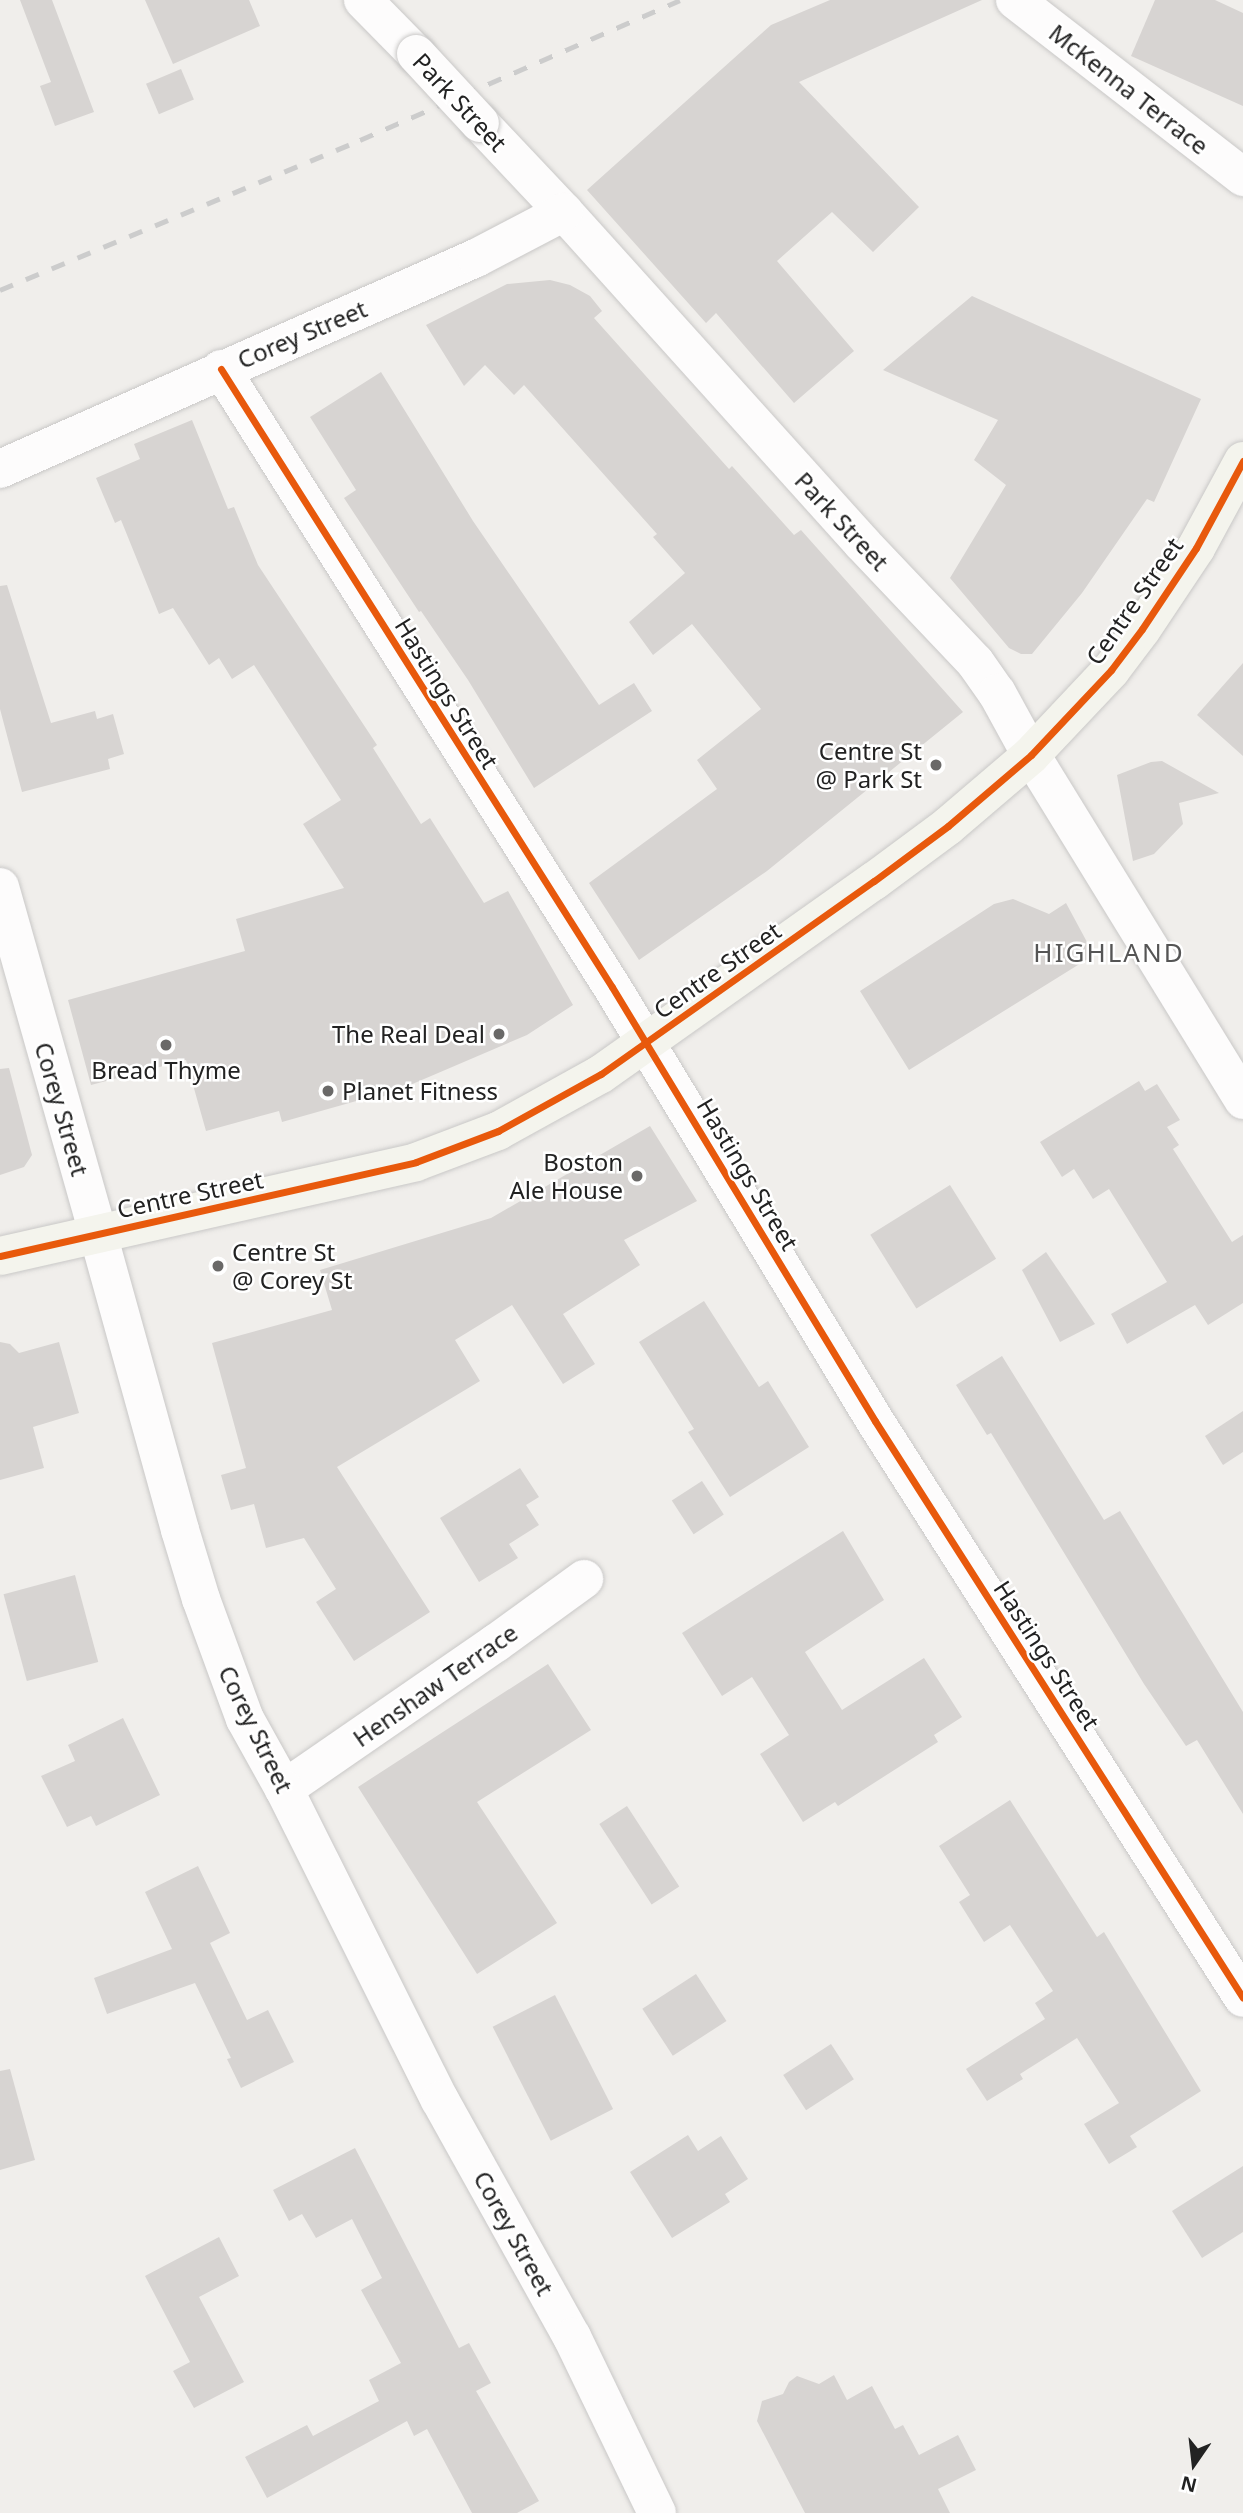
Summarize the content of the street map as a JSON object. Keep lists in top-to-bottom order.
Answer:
{
  "streets": {
    "main road": ["Centre Street"],
    "street": [
      "McKenna Terrace",
      "Park Street",
      "Corey Street",
      "Hastings Street",
      "Henshaw Terrace"
    ]
  },
  "crossings": [
    ["Park Street", "Corey Street"],
    ["Park Street", "Centre Street"],
    ["Corey Street", "Centre Street"],
    ["Corey Street", "Hastings Street"],
    ["Corey Street", "Henshaw Terrace"],
    ["Centre Street", "Hastings Street"]
  ],
  "districts": ["HIGHLAND"],
  "places": [
    "Centre St @ Park St",
    "The Real Deal",
    "Bread Thyme",
    "Planet Fitness",
    "Boston Ale House",
    "Centre St @ Corey St"
  ],
  "north": "bottom"
}
